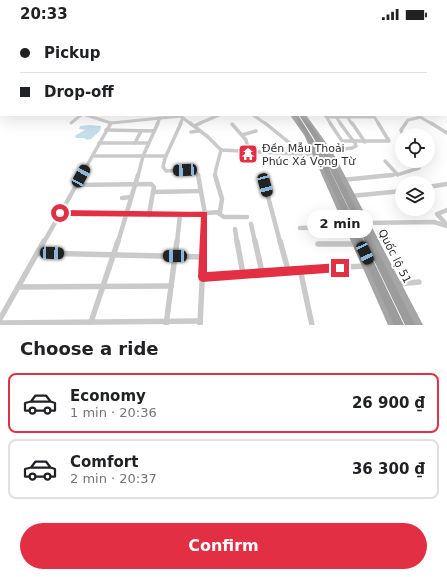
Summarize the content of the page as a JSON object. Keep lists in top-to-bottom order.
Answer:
{
  "streets": {
    "highway": ["Quốc lộ 51"]
  },
  "places": {
    "temple": ["Đền Mẫu Thoải Phúc Xá Vọng Từ"]
  },
  "page": {
    "status": "20:33",
    "banner": ["Pickup", "Drop-off"],
    "bubble": "2 min",
    "heading": "Choose a ride",
    "list": [
      {
        "name": "Economy",
        "note": "1 min · 20:36",
        "value": "26 900 ₫"
      },
      {
        "name": "Comfort",
        "note": "2 min · 20:37",
        "value": "36 300 ₫"
      }
    ],
    "buttons": "Confirm"
  }
}
